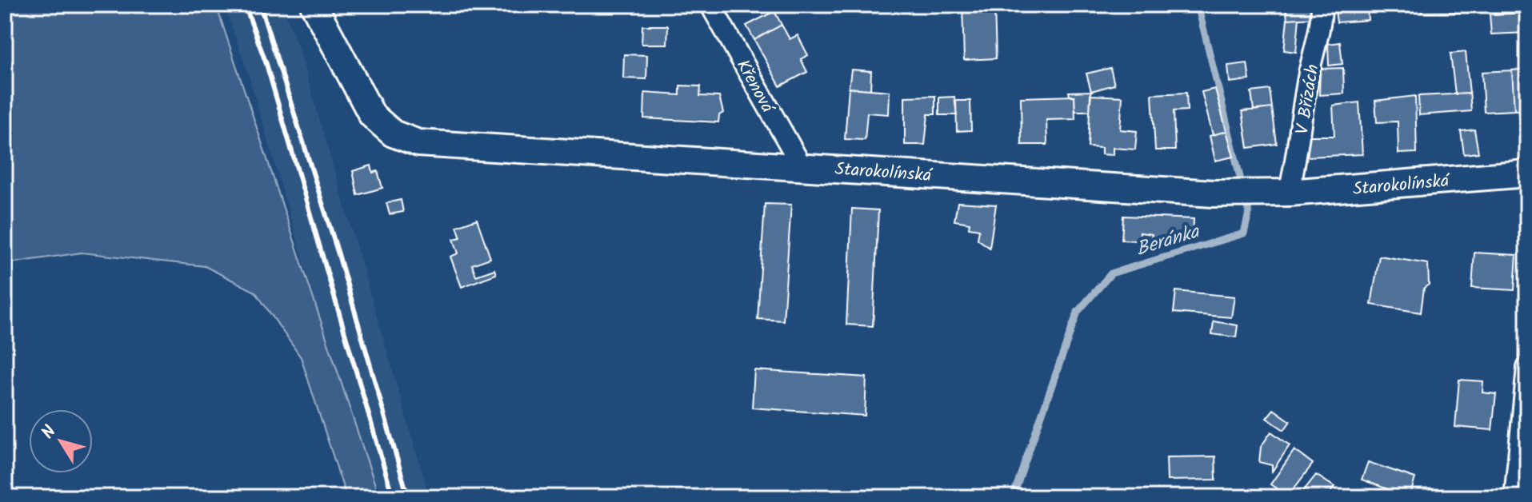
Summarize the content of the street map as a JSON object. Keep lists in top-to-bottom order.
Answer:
{
  "streets": {
    "street": ["Křenová", "V Břízách", "Starokolínská"]
  },
  "crossings": [
    ["Křenová", "Starokolínská"],
    ["V Břízách", "Starokolínská"]
  ],
  "water": ["Beránka"],
  "north": "top left"
}
